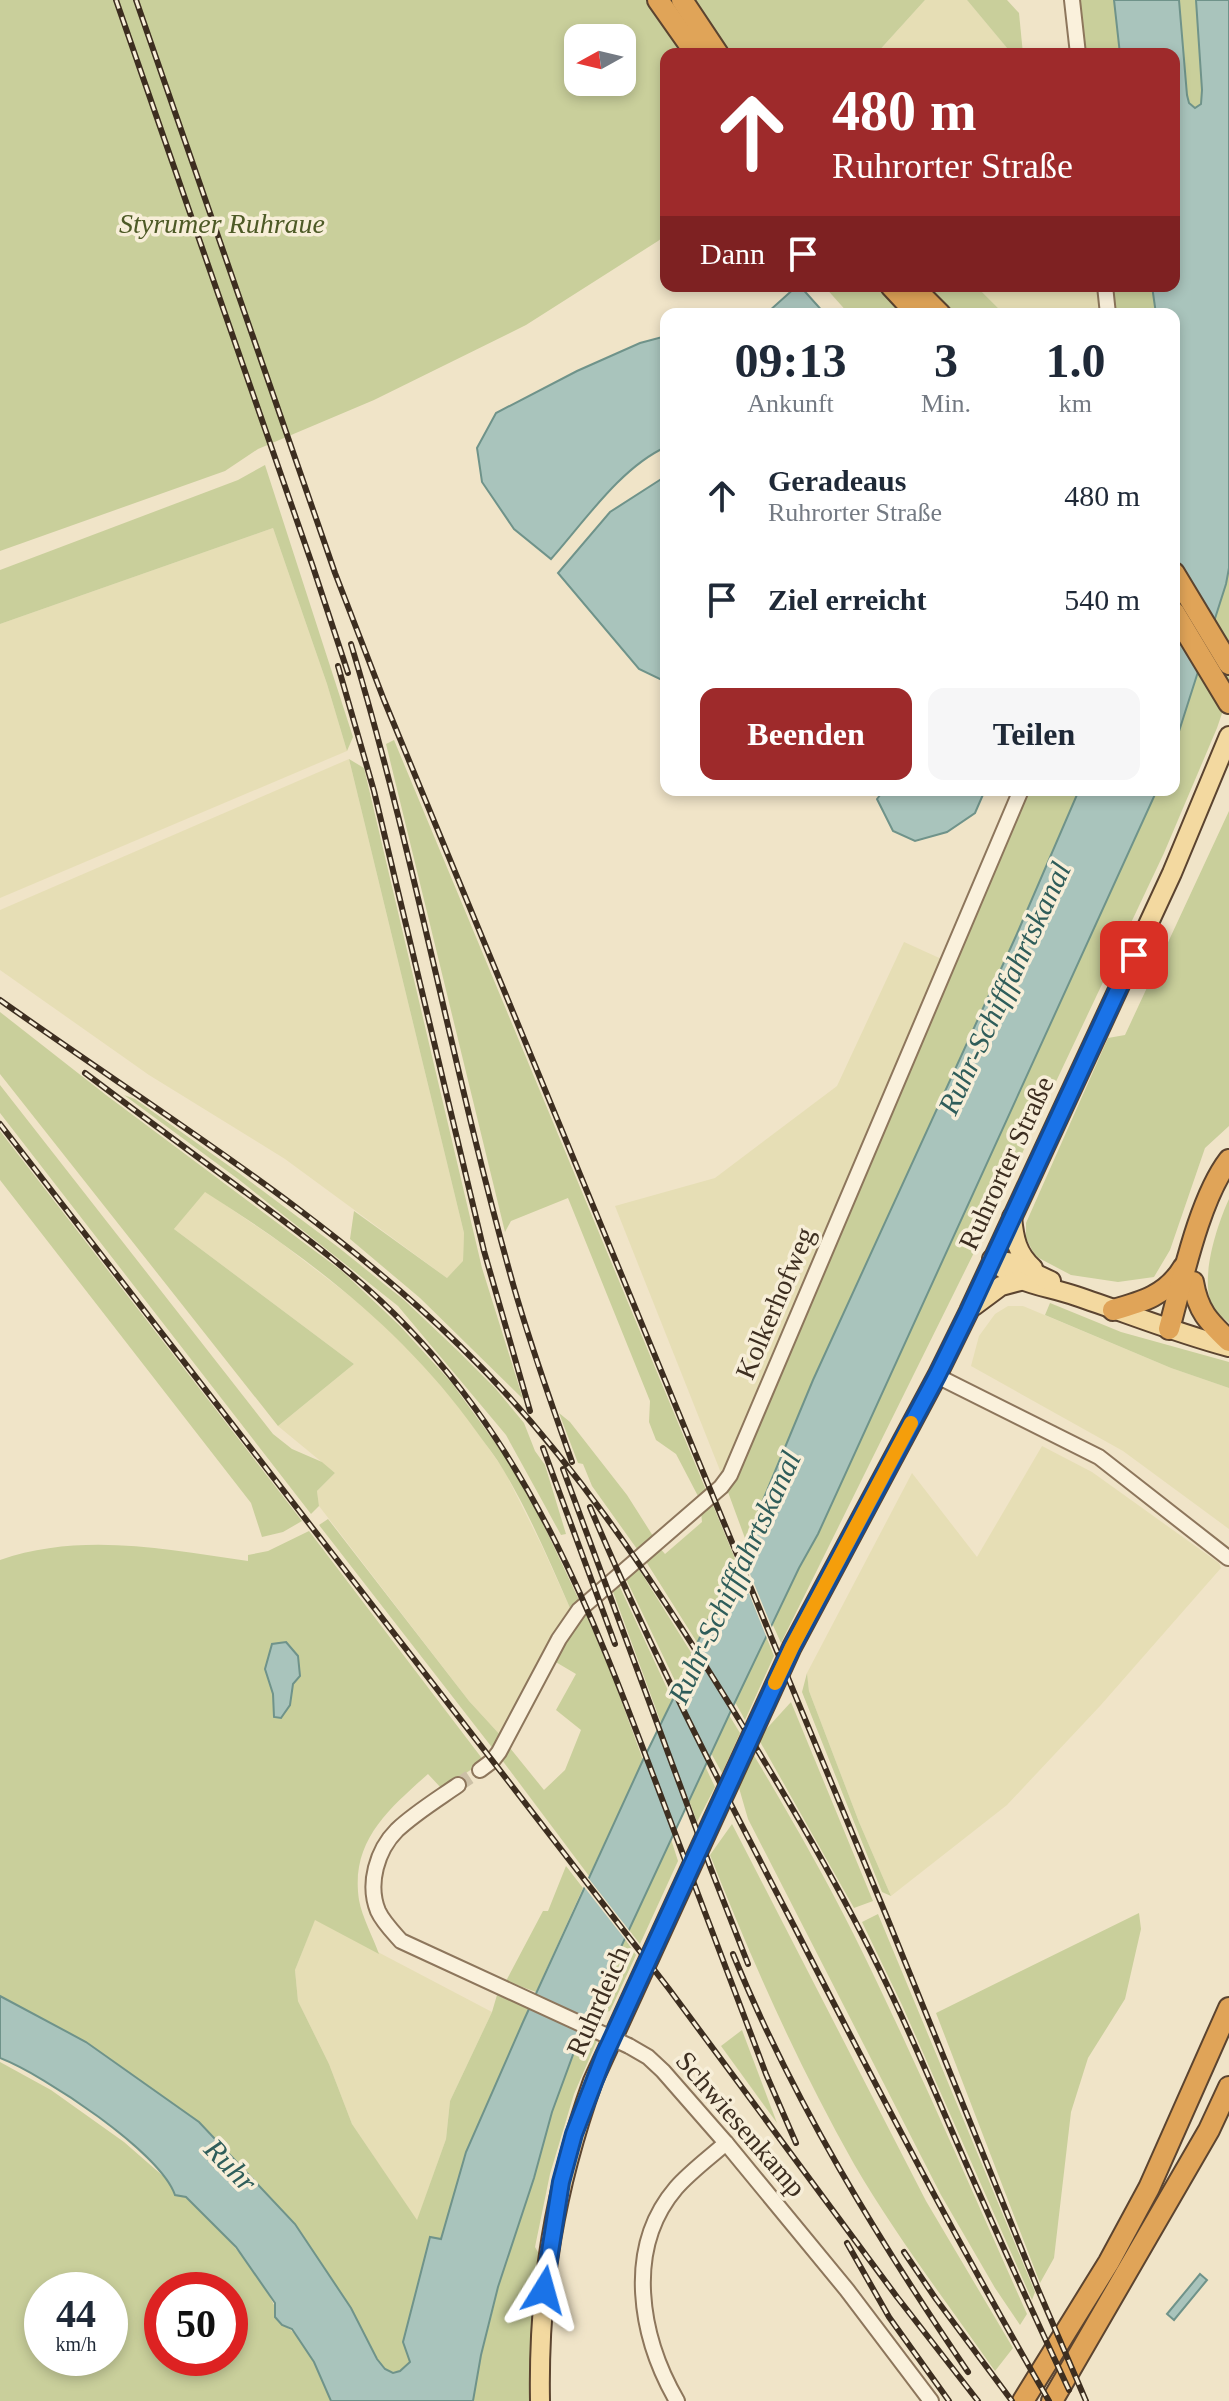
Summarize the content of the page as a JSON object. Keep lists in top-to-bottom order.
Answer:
{
  "streets": {
    "main road": ["Ruhrorter Straße", "Ruhrdeich"],
    "street": ["Kolkerhofweg", "Schwiesenkamp"]
  },
  "crossings": [
    ["Ruhrorter Straße", "Ruhrdeich"]
  ],
  "water": ["Ruhr-Schifffahrtskanal", "Ruhr"],
  "parks": ["Styrumer Ruhraue"],
  "north": "left",
  "page": {
    "turn": ["480 m", "Ruhrorter Straße"],
    "then": "Dann",
    "eta": [
      "09:13",
      "Ankunft",
      "3",
      "Min.",
      "1.0",
      "km"
    ],
    "list": [
      {
        "name": "Geradeaus",
        "note": "Ruhrorter Straße",
        "value": "480 m"
      },
      {
        "name": "Ziel erreicht",
        "value": "540 m"
      }
    ],
    "buttons": ["Beenden", "Teilen"],
    "speed": "44 km/h",
    "limit": "50"
  }
}
